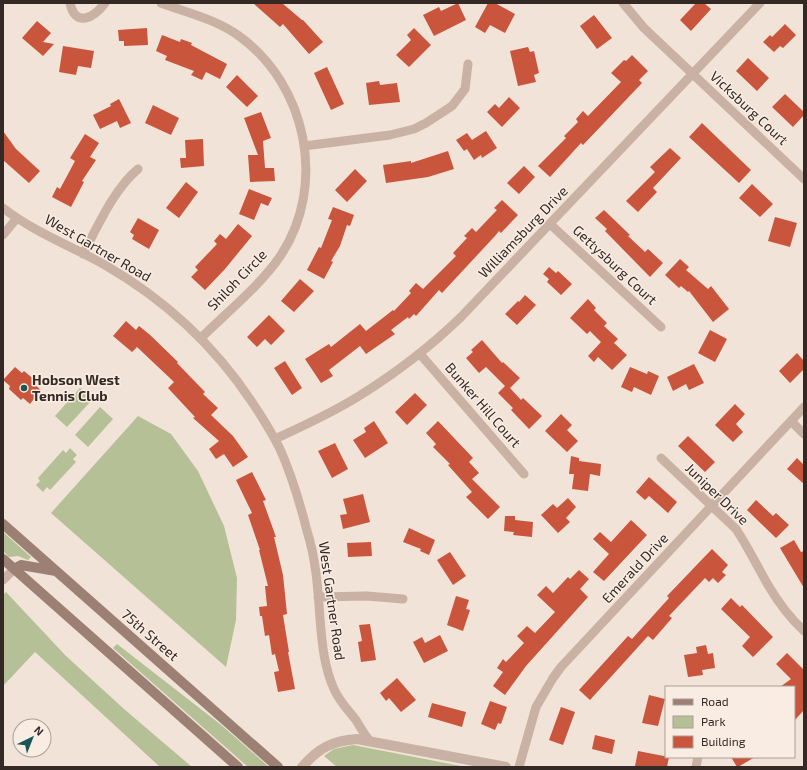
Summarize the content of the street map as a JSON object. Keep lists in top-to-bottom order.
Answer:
{
  "streets": {
    "main road": ["75th Street"],
    "street": [
      "Vicksburg Court",
      "Williamsburg Drive",
      "West Gartner Road",
      "Gettysburg Court",
      "Shiloh Circle",
      "Bunker Hill Court",
      "Juniper Drive",
      "Emerald Drive"
    ]
  },
  "crossings": [
    ["Vicksburg Court", "Williamsburg Drive"],
    ["Williamsburg Drive", "West Gartner Road"],
    ["Williamsburg Drive", "Gettysburg Court"],
    ["Williamsburg Drive", "Bunker Hill Court"],
    ["West Gartner Road", "Shiloh Circle"],
    ["Juniper Drive", "Emerald Drive"]
  ],
  "places": ["Hobson West Tennis Club"],
  "legend": ["Road", "Park", "Building"],
  "north": "top right"
}
